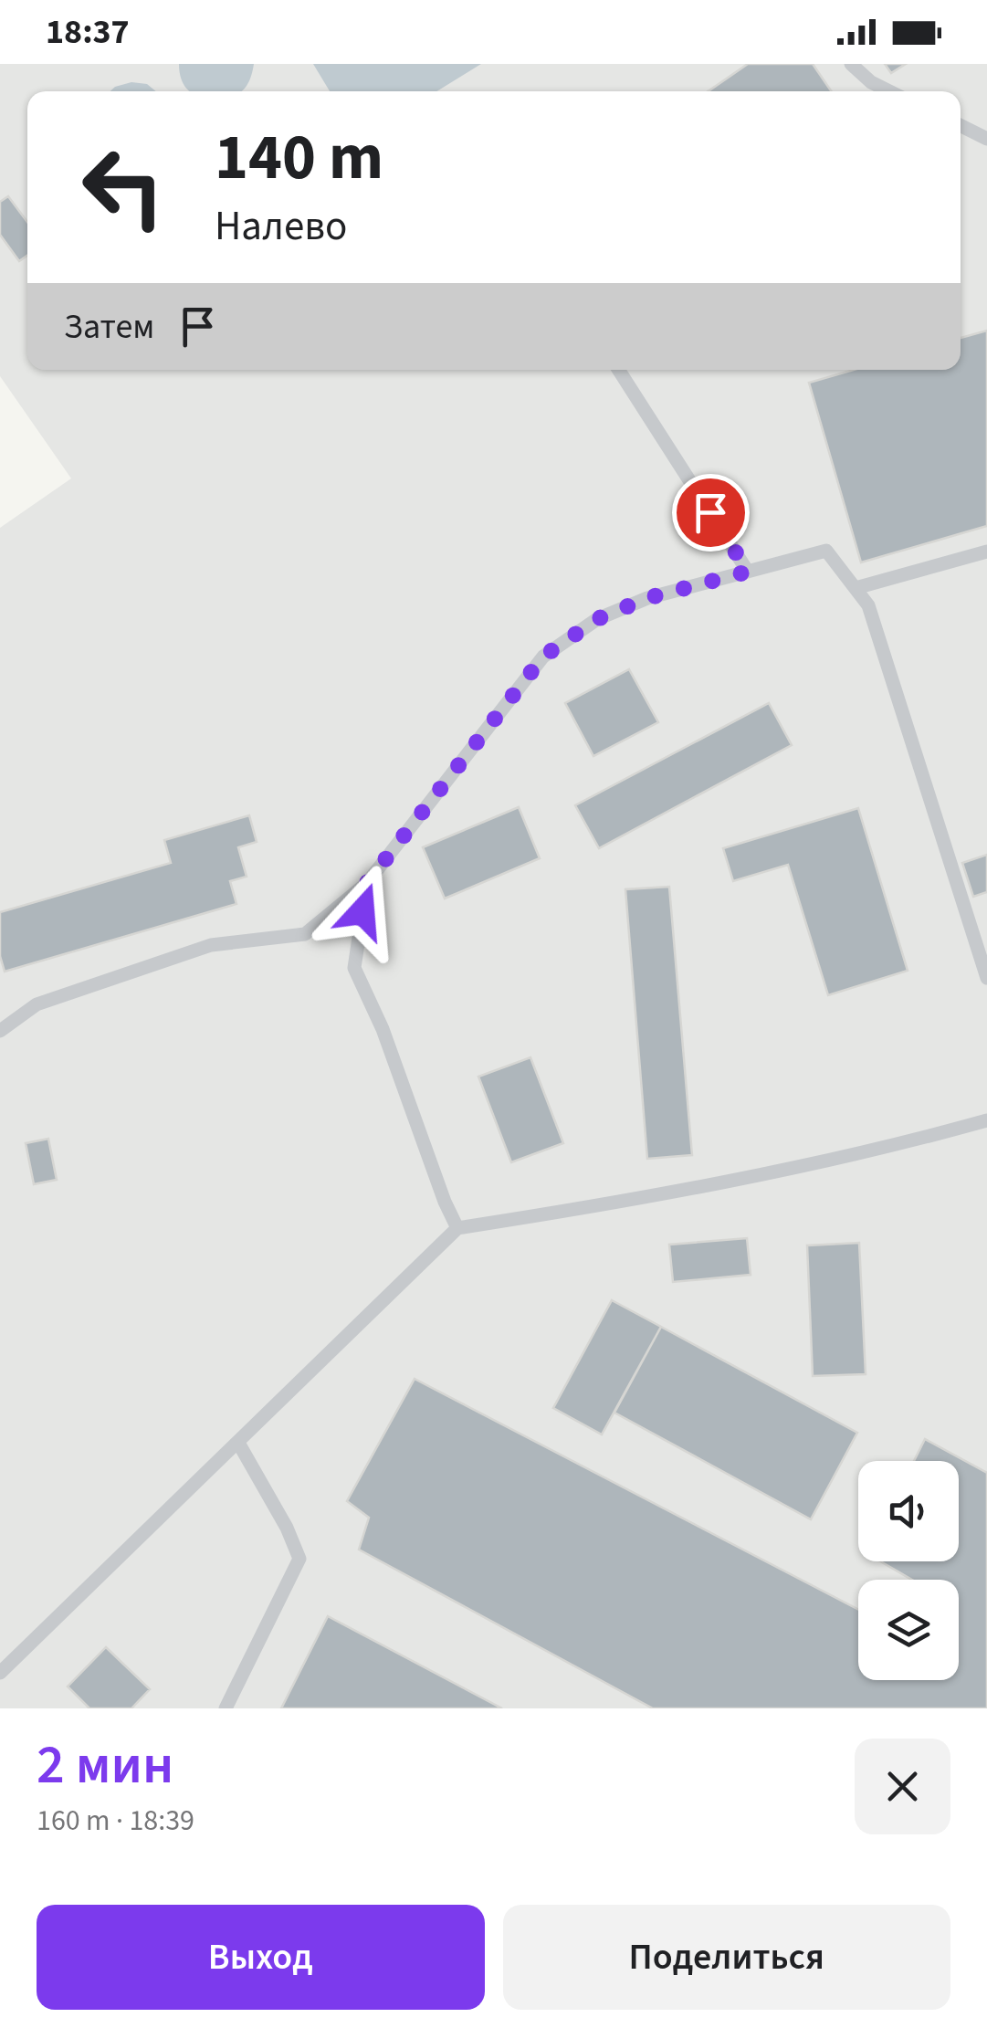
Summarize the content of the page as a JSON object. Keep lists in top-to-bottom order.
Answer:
{
  "page": {
    "status": "18:37",
    "turn": ["140 m", "Налево"],
    "then": "Затем",
    "heading": ["2 мин", "160 m · 18:39"],
    "buttons": ["Выход", "Поделиться"]
  }
}
